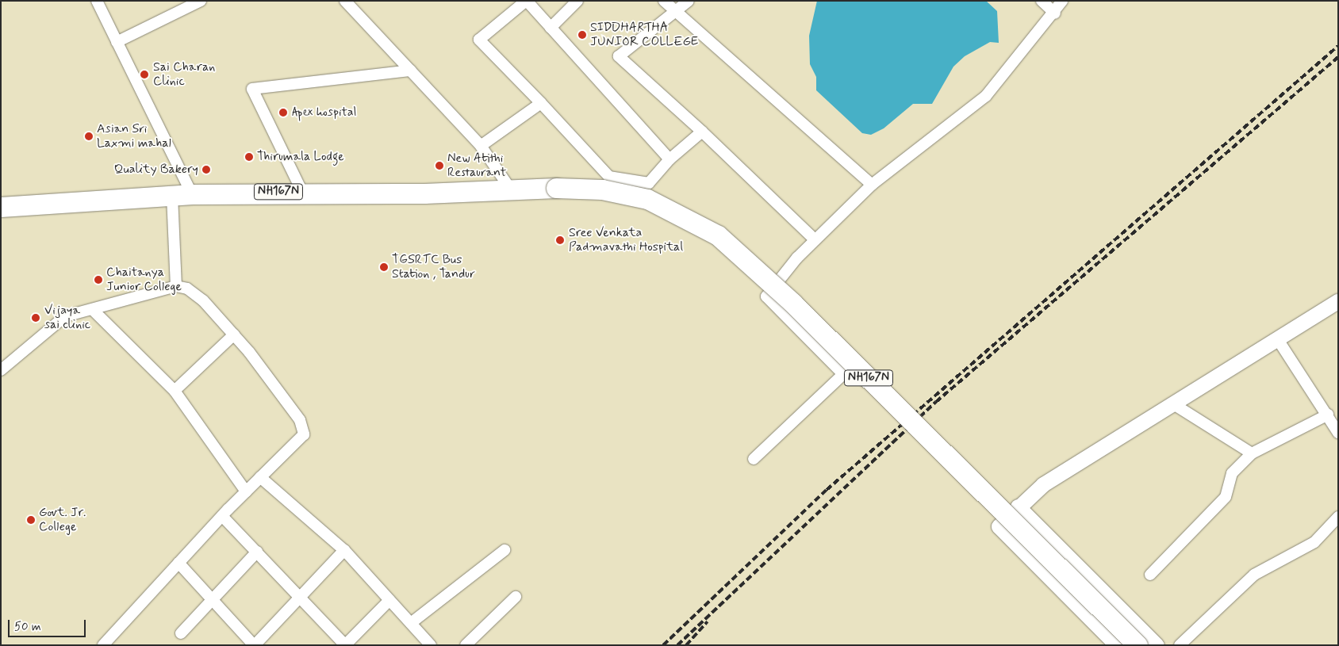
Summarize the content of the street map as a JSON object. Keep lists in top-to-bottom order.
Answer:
{
  "streets": {
    "highway": ["NH167N"]
  },
  "places": [
    "SIDDHARTHA JUNIOR COLLEGE",
    "Sai Charan Clinic",
    "Apex hospital",
    "Asian Sri Laxmi mahal",
    "Thirumala Lodge",
    "New Atithi Restaurant",
    "Quality Bakery",
    "Sree Venkata Padmavathi Hospital",
    "TGSRTC Bus Station , Tandur",
    "Chaitanya Junior College",
    "Vijaya sai clinic",
    "Govt. Jr. College"
  ],
  "scale_bar": "50 m"
}
